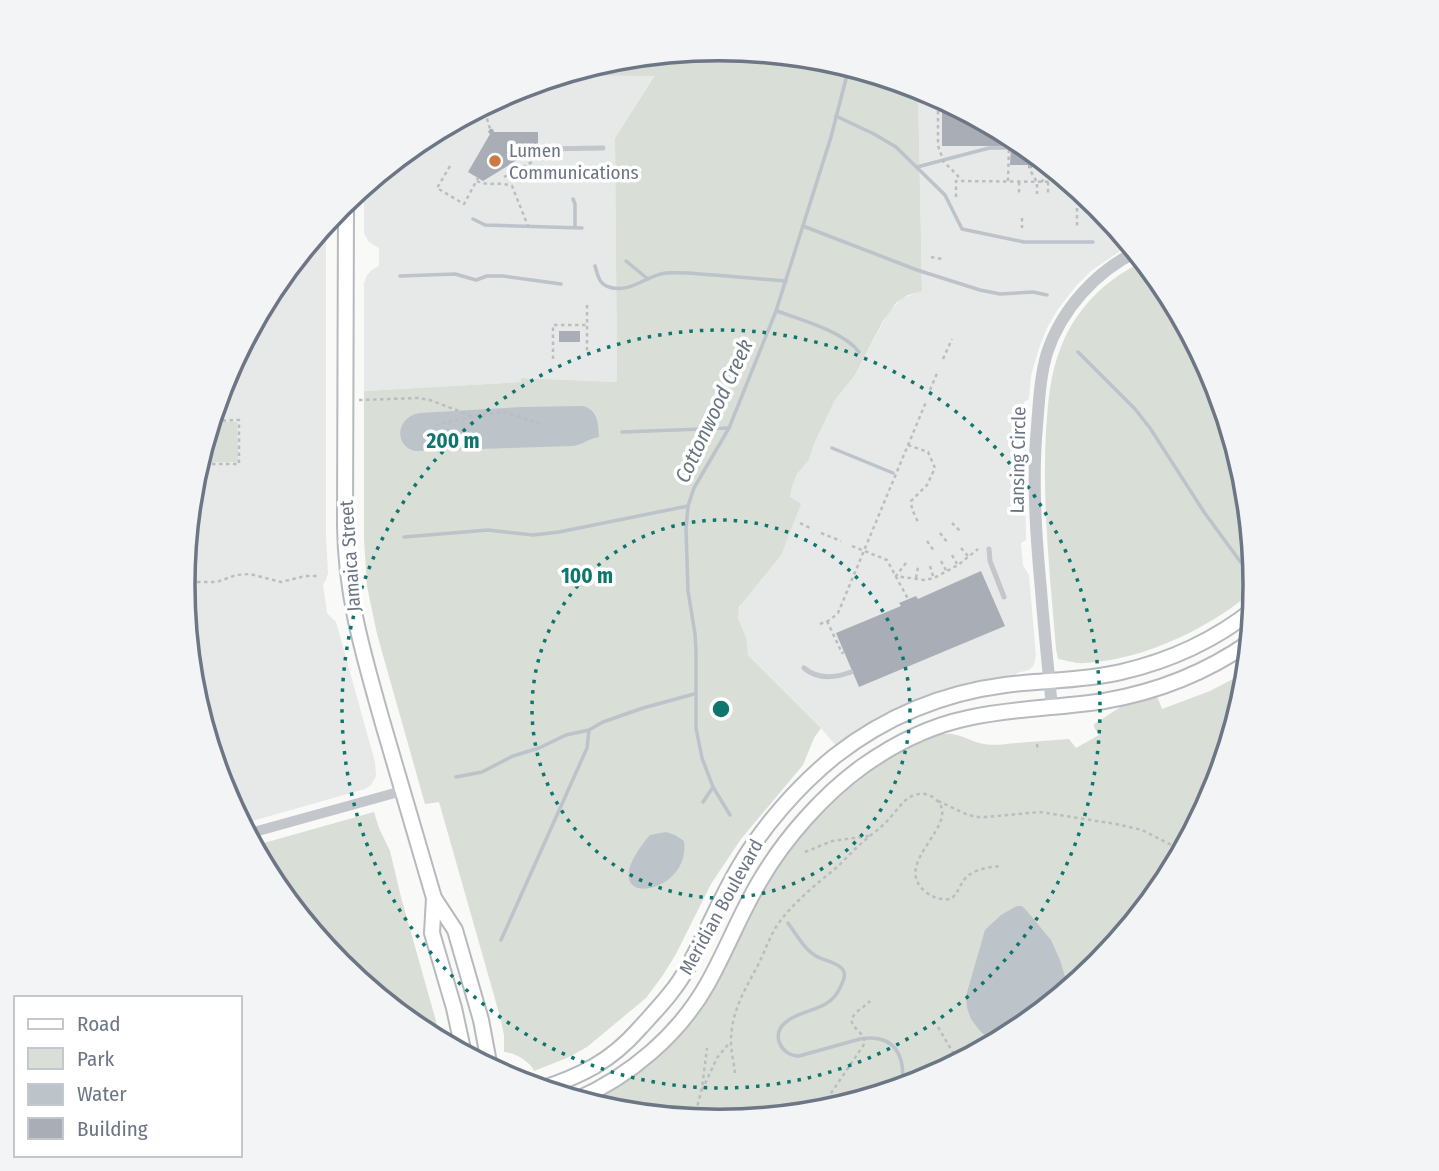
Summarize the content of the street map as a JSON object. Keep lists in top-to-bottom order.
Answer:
{
  "streets": {
    "main road": ["Jamaica Street", "Meridian Boulevard"],
    "street": ["Lansing Circle"]
  },
  "crossings": [
    ["Lansing Circle", "Meridian Boulevard"]
  ],
  "water": ["Cottonwood Creek"],
  "places": ["Lumen Communications"],
  "legend": [
    "Road",
    "Park",
    "Water",
    "Building"
  ],
  "rings": ["200 m", "100 m"]
}
